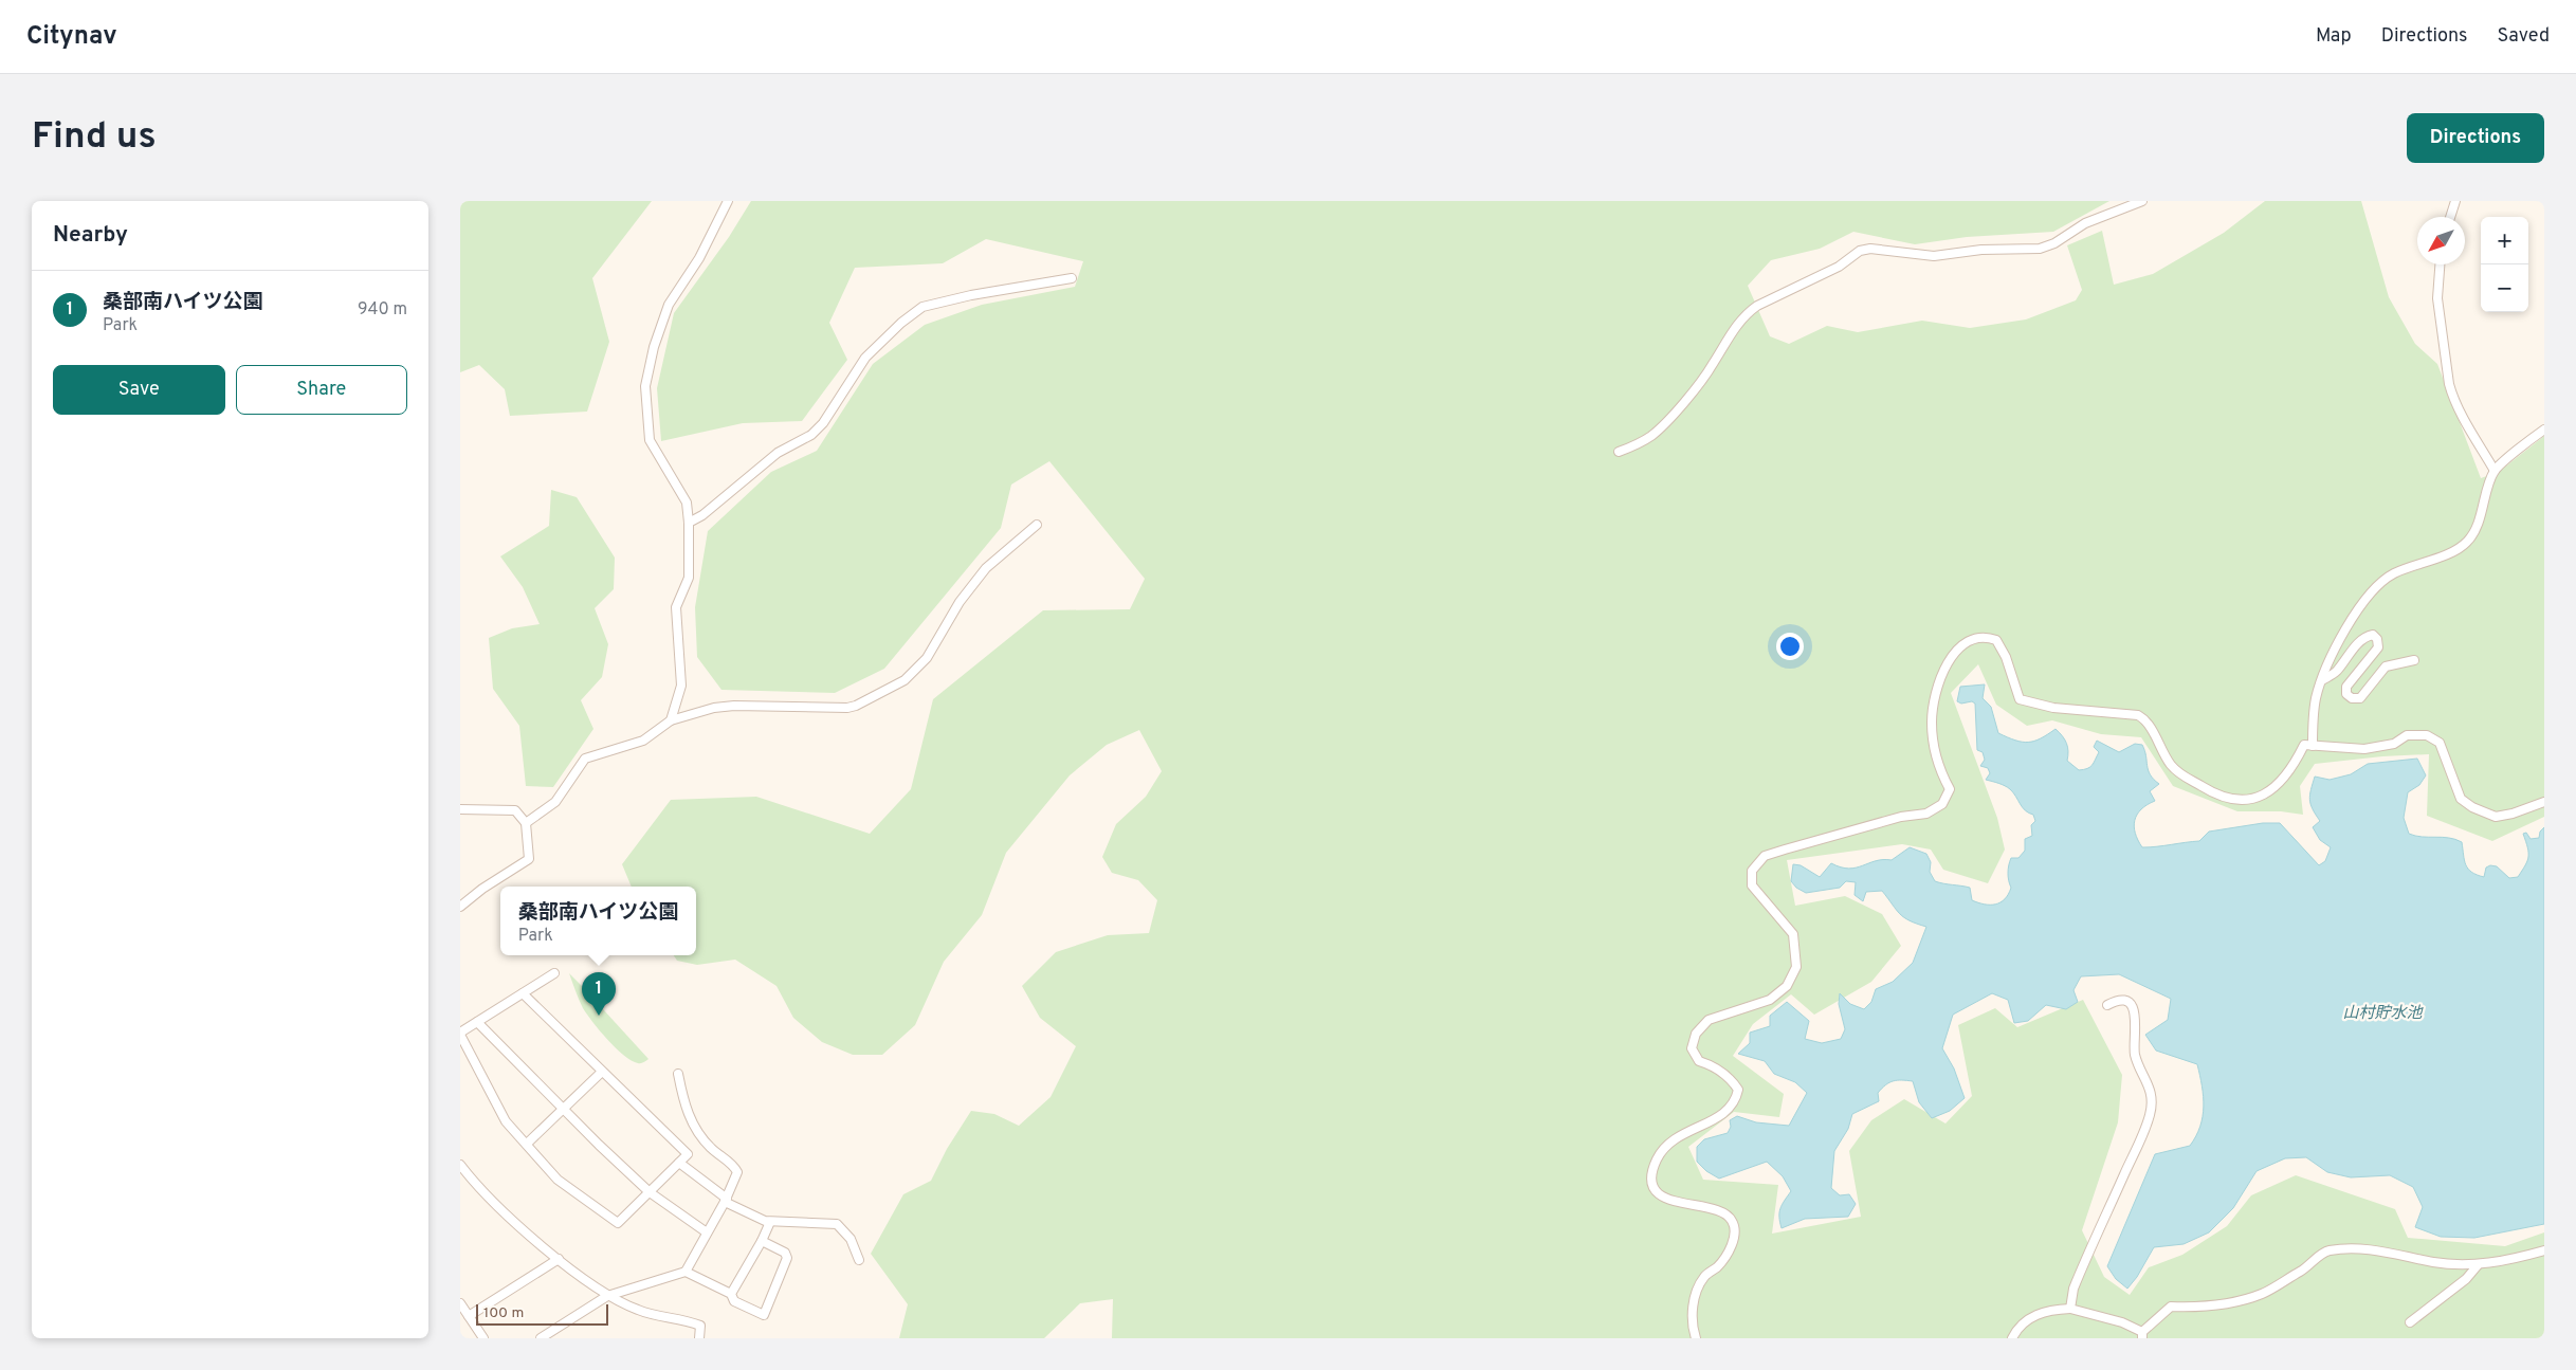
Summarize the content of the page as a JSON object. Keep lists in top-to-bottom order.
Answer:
{
  "water": ["山村貯水池"],
  "scale_bar": "100 m",
  "north": "bottom left",
  "page": {
    "header": "Citynav",
    "nav": ["Map", "Directions", "Saved"],
    "buttons": [
      "Directions",
      ["Save", "Share"]
    ],
    "title": "Find us",
    "heading": "Nearby",
    "map_buttons": ["+", "−"],
    "list": [
      {
        "mark": "1",
        "name": "桑部南ハイツ公園",
        "note": "Park",
        "value": "940 m"
      }
    ],
    "popup": ["桑部南ハイツ公園", "Park"],
    "pins": "1",
    "scale": "100 m"
  }
}
